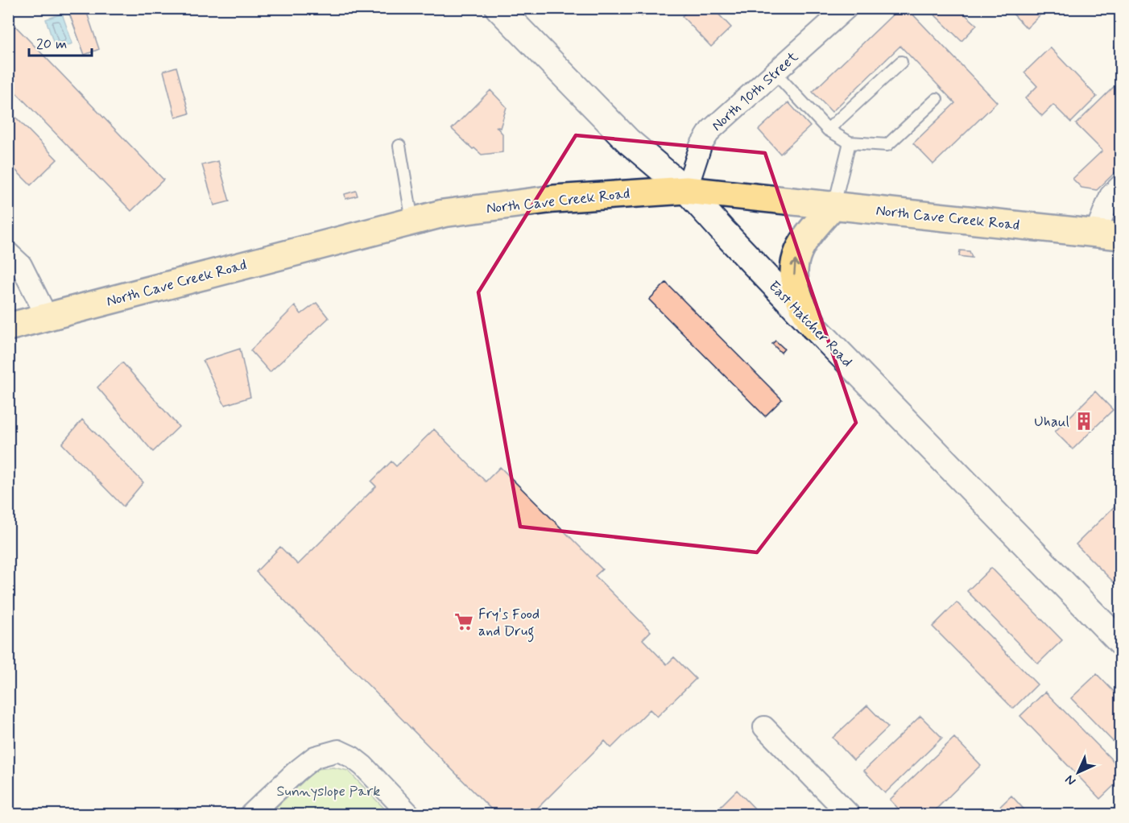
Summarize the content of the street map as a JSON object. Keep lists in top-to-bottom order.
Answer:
{
  "streets": {
    "main road": ["North Cave Creek Road"],
    "street": ["North 10th Street", "East Hatcher Road"]
  },
  "crossings": [
    ["North 10th Street", "North Cave Creek Road"],
    ["North 10th Street", "East Hatcher Road"],
    ["North Cave Creek Road", "East Hatcher Road"]
  ],
  "parks": ["Sunnyslope Park"],
  "places": {
    "building": ["Uhaul"],
    "supermarket": ["Fry's Food and Drug"]
  },
  "scale_bar": "20 m",
  "north": "bottom left"
}
